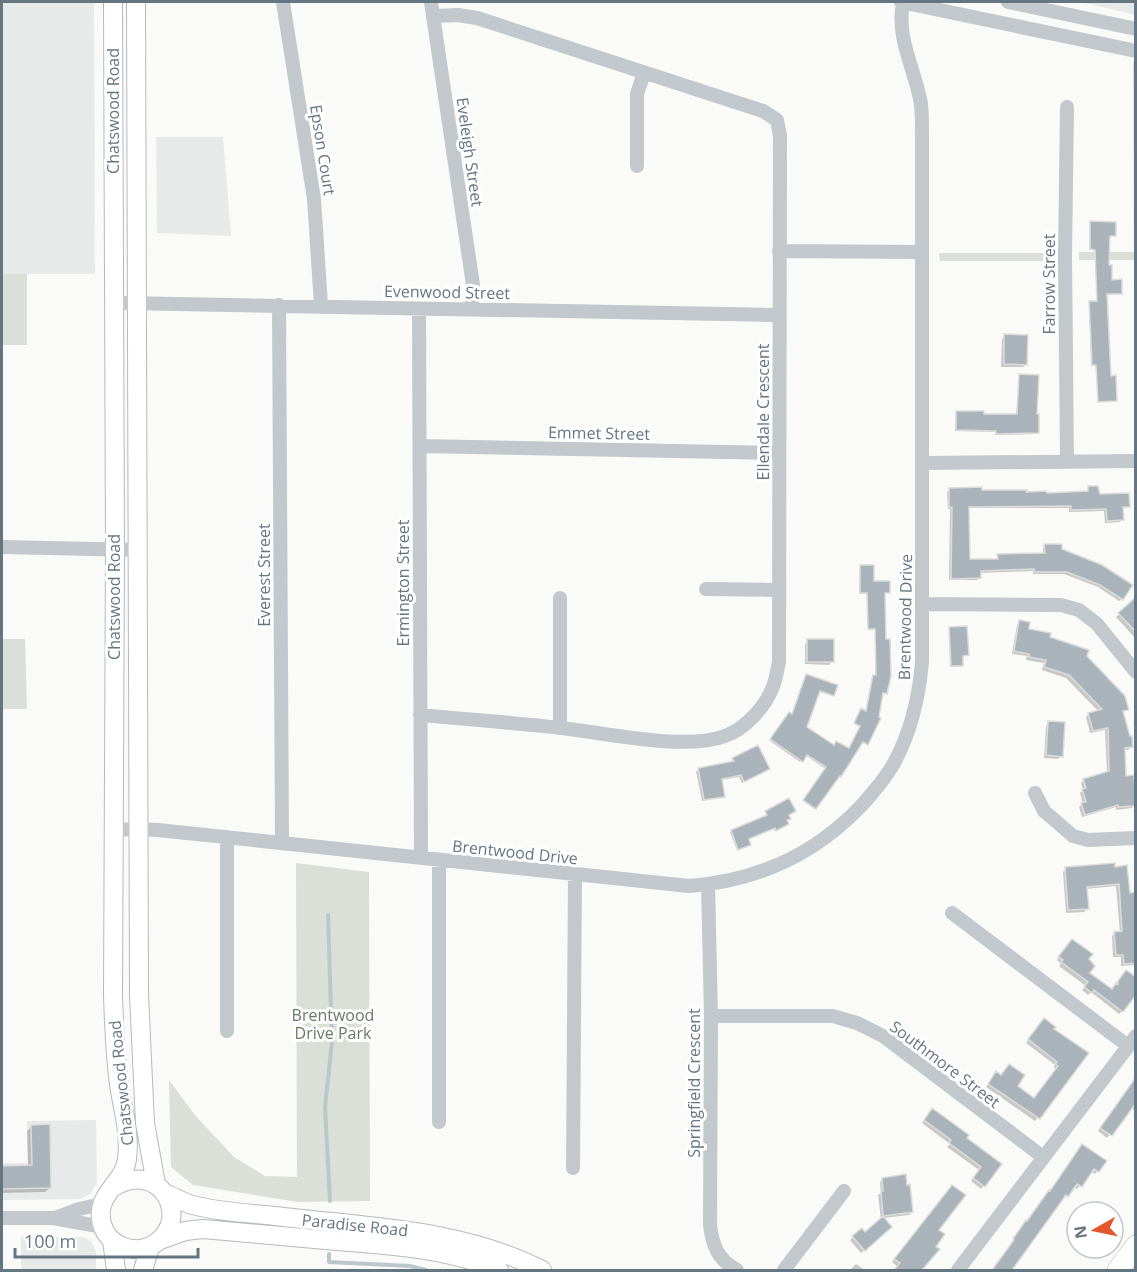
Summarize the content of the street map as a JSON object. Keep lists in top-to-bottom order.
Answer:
{
  "streets": {
    "main road": ["Chatswood Road", "Paradise Road"],
    "street": [
      "Epson Court",
      "Eveleigh Street",
      "Farrow Street",
      "Evenwood Street",
      "Ellendale Crescent",
      "Emmet Street",
      "Everest Street",
      "Ermington Street",
      "Brentwood Drive",
      "Southmore Street",
      "Springfield Crescent"
    ]
  },
  "crossings": [
    ["Chatswood Road", "Evenwood Street"],
    ["Chatswood Road", "Brentwood Drive"],
    ["Chatswood Road", "Paradise Road"],
    ["Epson Court", "Evenwood Street"],
    ["Eveleigh Street", "Evenwood Street"],
    ["Eveleigh Street", "Ellendale Crescent"],
    ["Evenwood Street", "Ellendale Crescent"],
    ["Evenwood Street", "Everest Street"],
    ["Evenwood Street", "Ermington Street"],
    ["Ellendale Crescent", "Emmet Street"],
    ["Ellendale Crescent", "Ermington Street"],
    ["Emmet Street", "Ermington Street"],
    ["Everest Street", "Brentwood Drive"],
    ["Ermington Street", "Brentwood Drive"],
    ["Brentwood Drive", "Springfield Crescent"],
    ["Southmore Street", "Springfield Crescent"]
  ],
  "parks": ["Brentwood Drive Park"],
  "scale_bar": "100 m",
  "north": "left"
}
